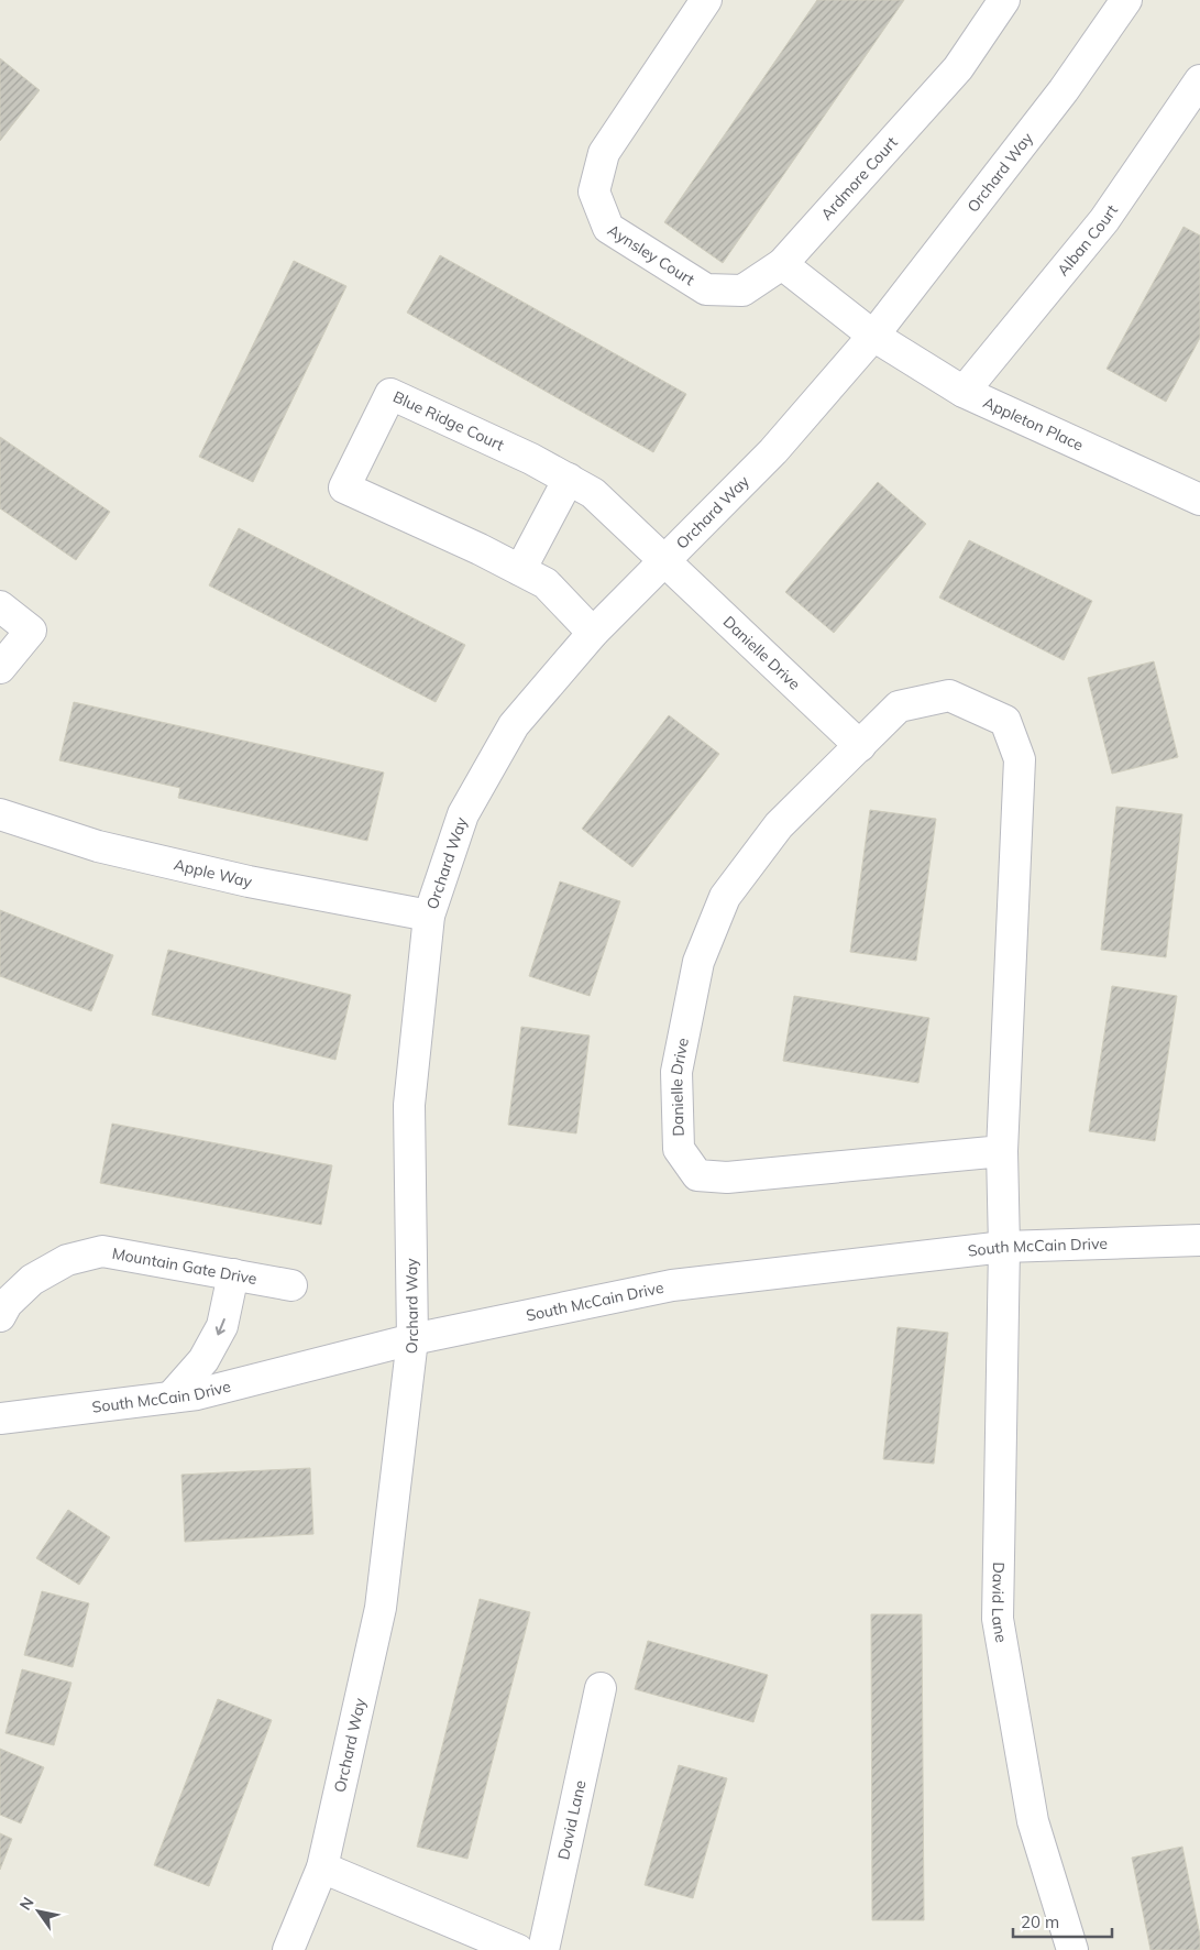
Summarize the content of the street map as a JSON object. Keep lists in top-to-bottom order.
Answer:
{
  "streets": {
    "street": [
      "Orchard Way",
      "Ardmore Court",
      "Alban Court",
      "Aynsley Court",
      "Blue Ridge Court",
      "Appleton Place",
      "Danielle Drive",
      "Apple Way",
      "South McCain Drive",
      "Mountain Gate Drive",
      "David Lane"
    ]
  },
  "crossings": [
    ["Orchard Way", "Blue Ridge Court"],
    ["Orchard Way", "Appleton Place"],
    ["Orchard Way", "Danielle Drive"],
    ["Orchard Way", "Apple Way"],
    ["Orchard Way", "South McCain Drive"],
    ["Ardmore Court", "Aynsley Court"],
    ["Alban Court", "Appleton Place"],
    ["Blue Ridge Court", "Danielle Drive"],
    ["Danielle Drive", "South McCain Drive"],
    ["Danielle Drive", "David Lane"],
    ["South McCain Drive", "David Lane"]
  ],
  "scale_bar": "20 m",
  "north": "top left"
}
